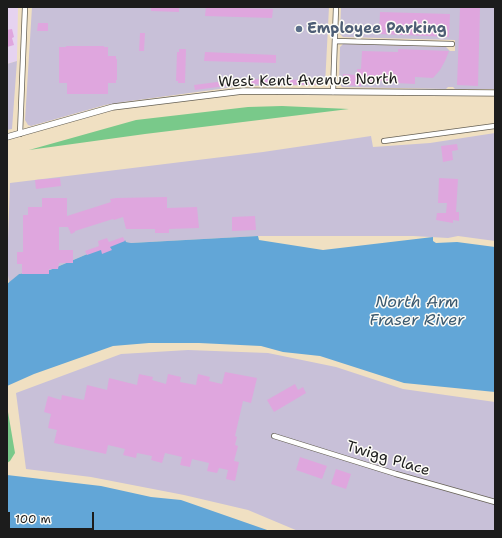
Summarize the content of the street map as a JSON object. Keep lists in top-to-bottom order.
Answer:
{
  "streets": {
    "street": ["West Kent Avenue North", "Twigg Place"]
  },
  "water": ["North Arm Fraser River"],
  "places": ["Employee Parking"],
  "scale_bar": "100 m"
}
